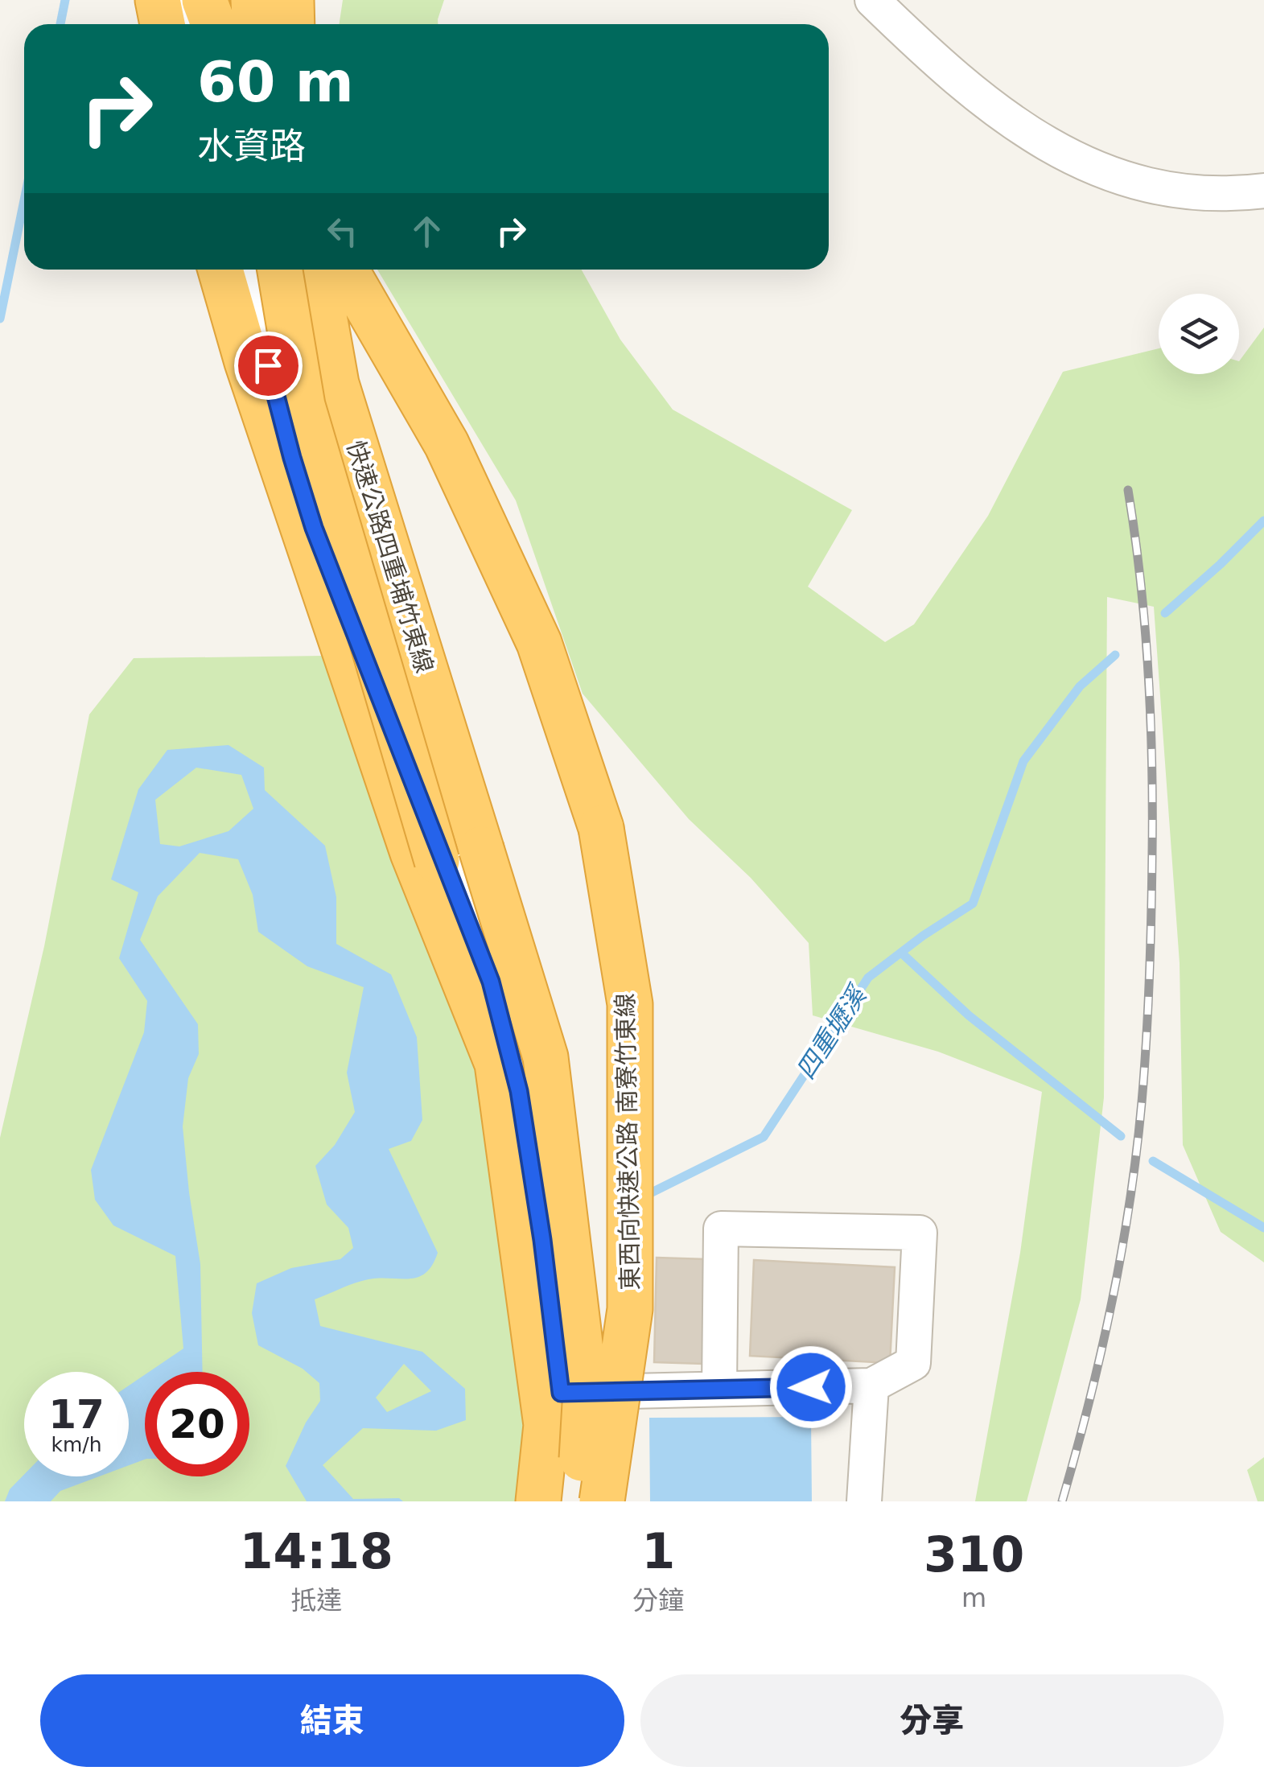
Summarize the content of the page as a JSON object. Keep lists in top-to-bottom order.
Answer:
{
  "streets": {
    "highway": ["快速公路四重埔竹東線", "東西向快速公路 南寮竹東線"]
  },
  "water": ["四重壢溪"],
  "page": {
    "turn": ["60 m", "水資路"],
    "speed": "17 km/h",
    "limit": "20",
    "eta": [
      "14:18",
      "抵達",
      "1",
      "分鐘",
      "310",
      "m"
    ],
    "buttons": ["結束", "分享"]
  }
}
